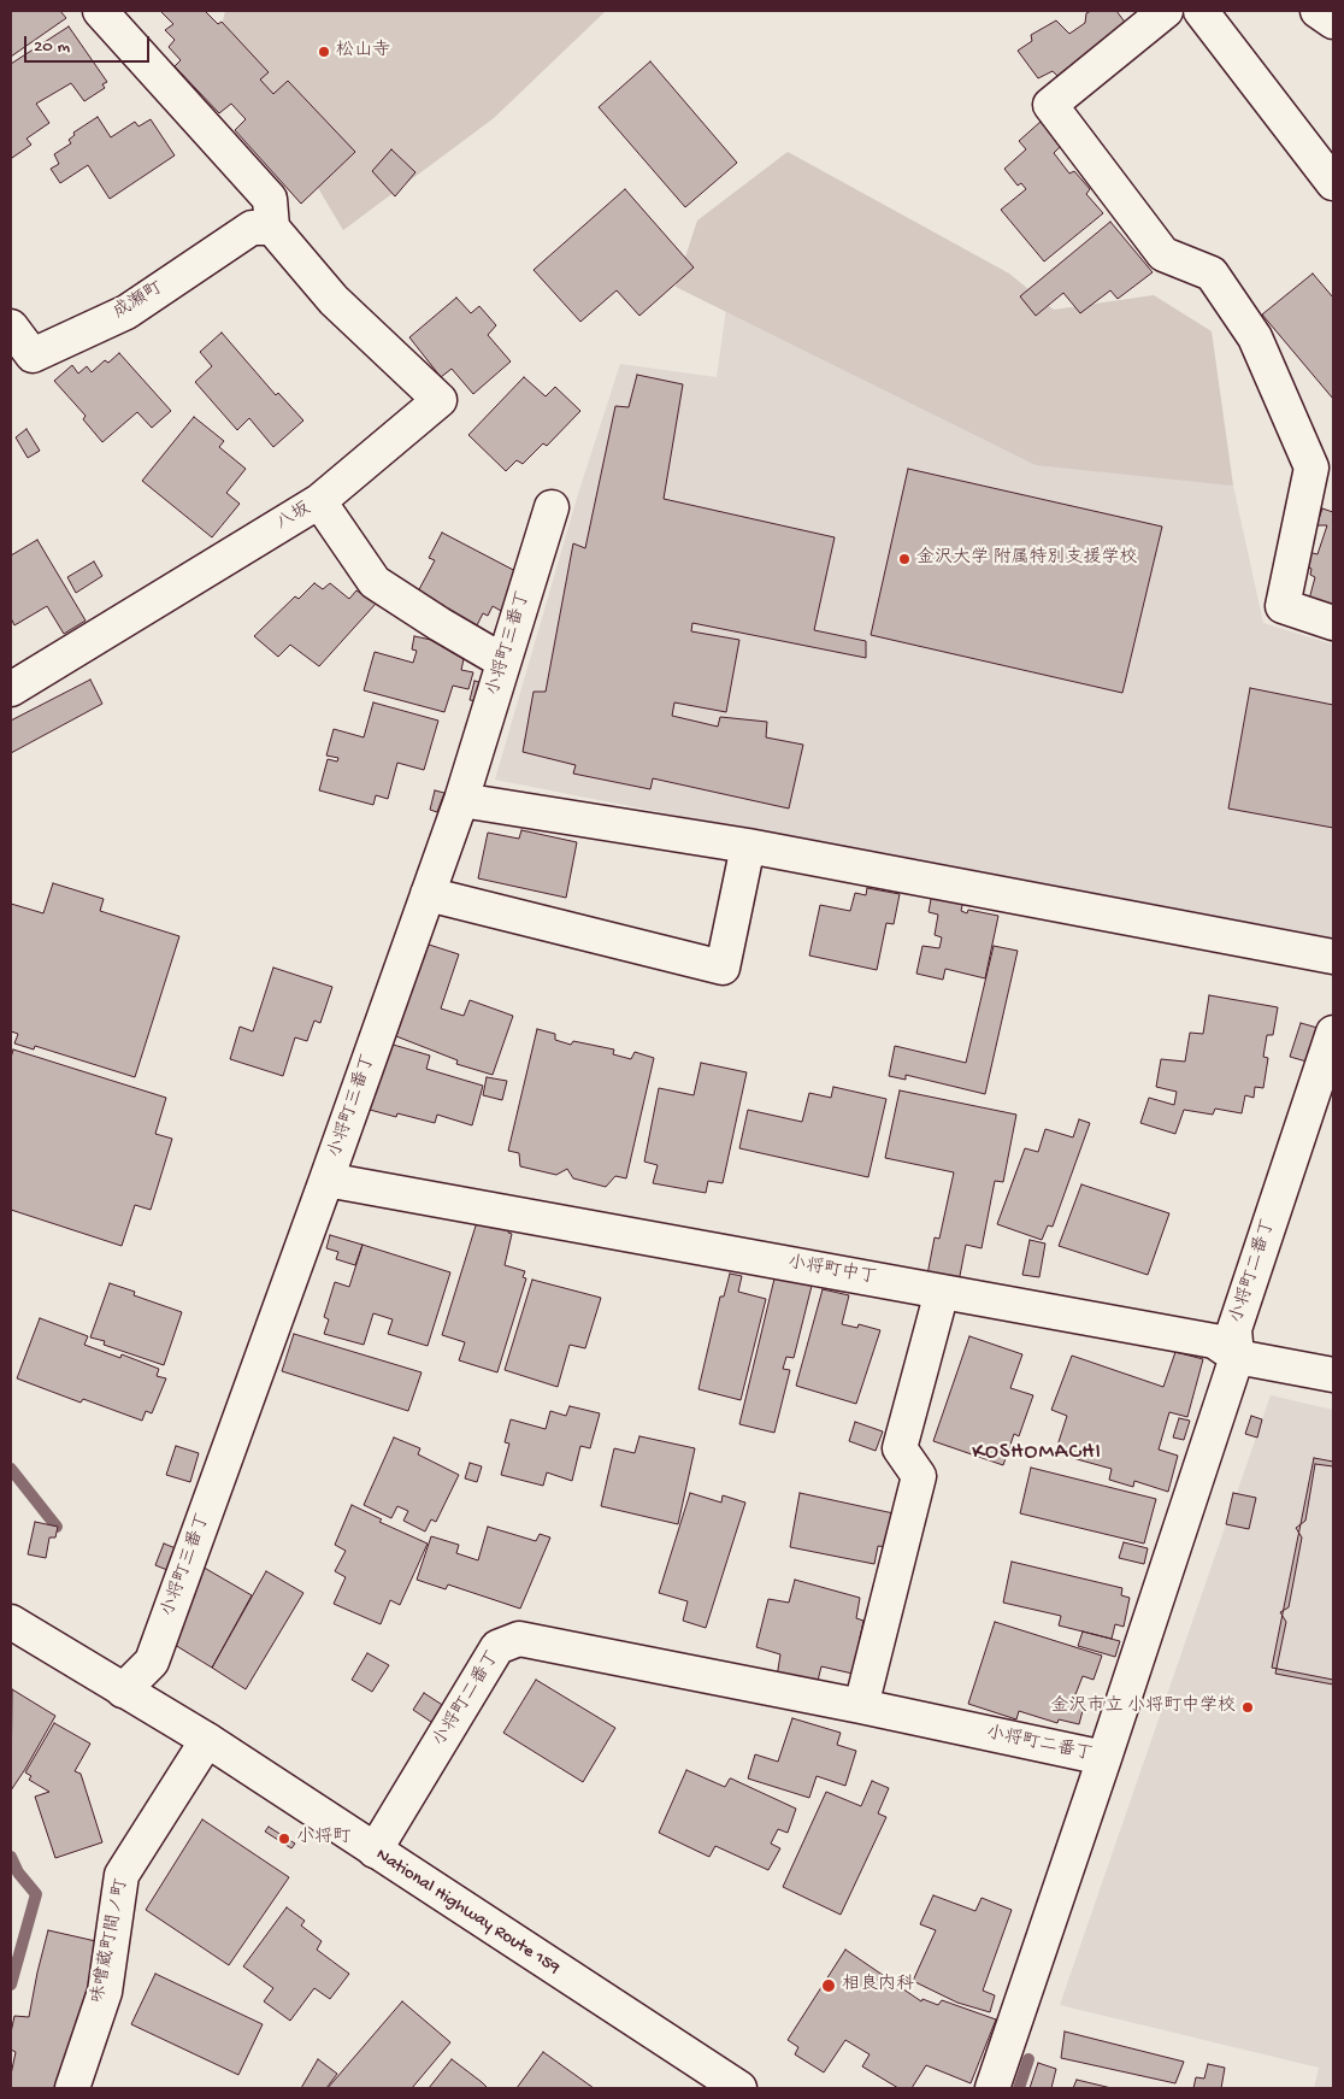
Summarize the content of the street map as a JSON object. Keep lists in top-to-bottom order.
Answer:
{
  "streets": {
    "main road": [
      "成瀬町",
      "八坂",
      "小将町三番丁",
      "小将町中丁",
      "小将町二番丁",
      "National Highway Route 159",
      "味噌蔵町間ノ町"
    ]
  },
  "crossings": [
    ["成瀬町", "八坂"],
    ["小将町三番丁", "小将町中丁"],
    ["小将町三番丁", "National Highway Route 159"],
    ["小将町中丁", "小将町二番丁"],
    ["小将町二番丁", "National Highway Route 159"],
    ["National Highway Route 159", "味噌蔵町間ノ町"]
  ],
  "districts": ["KOSHOMACHI"],
  "places": [
    "松山寺",
    "金沢大学 附属特別支援学校",
    "金沢市立 小将町中学校",
    "小将町",
    "相良内科"
  ],
  "scale_bar": "20 m"
}
